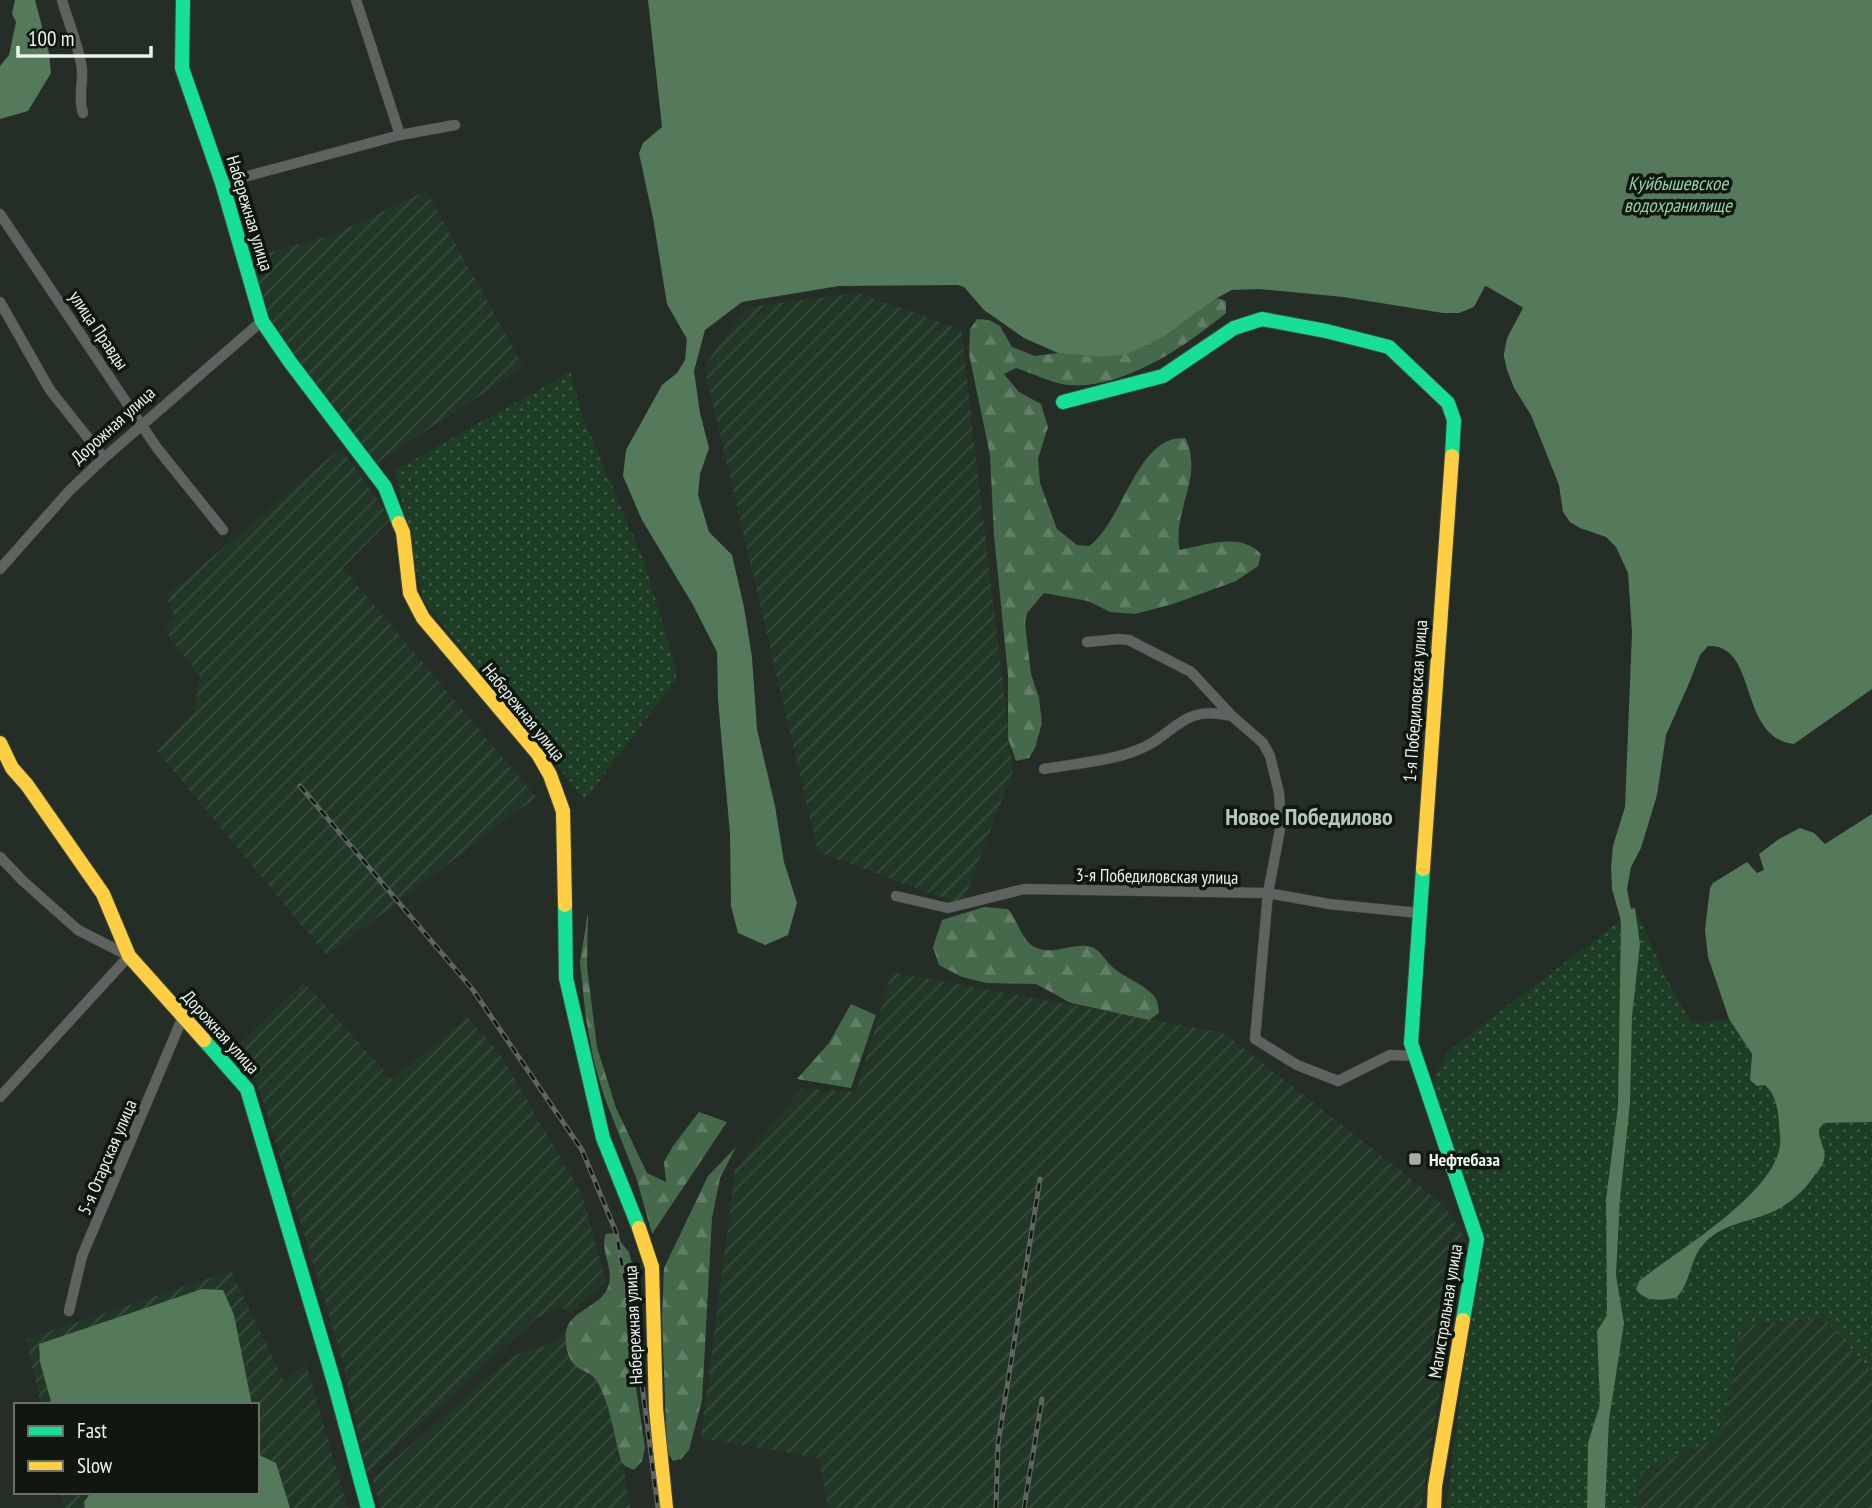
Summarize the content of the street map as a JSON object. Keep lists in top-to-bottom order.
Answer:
{
  "streets": {
    "street": [
      "Набережная улица",
      "улица Правды",
      "Дорожная улица",
      "1-я Победиловская улица",
      "3-я Победиловская улица",
      "5-я Отарская улица",
      "Магистральная улица"
    ]
  },
  "crossings": [
    ["Набережная улица", "Дорожная улица"],
    ["улица Правды", "Дорожная улица"],
    ["Дорожная улица", "5-я Отарская улица"],
    ["1-я Победиловская улица", "3-я Победиловская улица"],
    ["1-я Победиловская улица", "Магистральная улица"]
  ],
  "districts": ["Новое Победилово"],
  "water": ["Куйбышевское водохранилище"],
  "places": {
    "transit": ["Нефтебаза"]
  },
  "legend": ["Fast", "Slow"],
  "scale_bar": "100 m"
}
